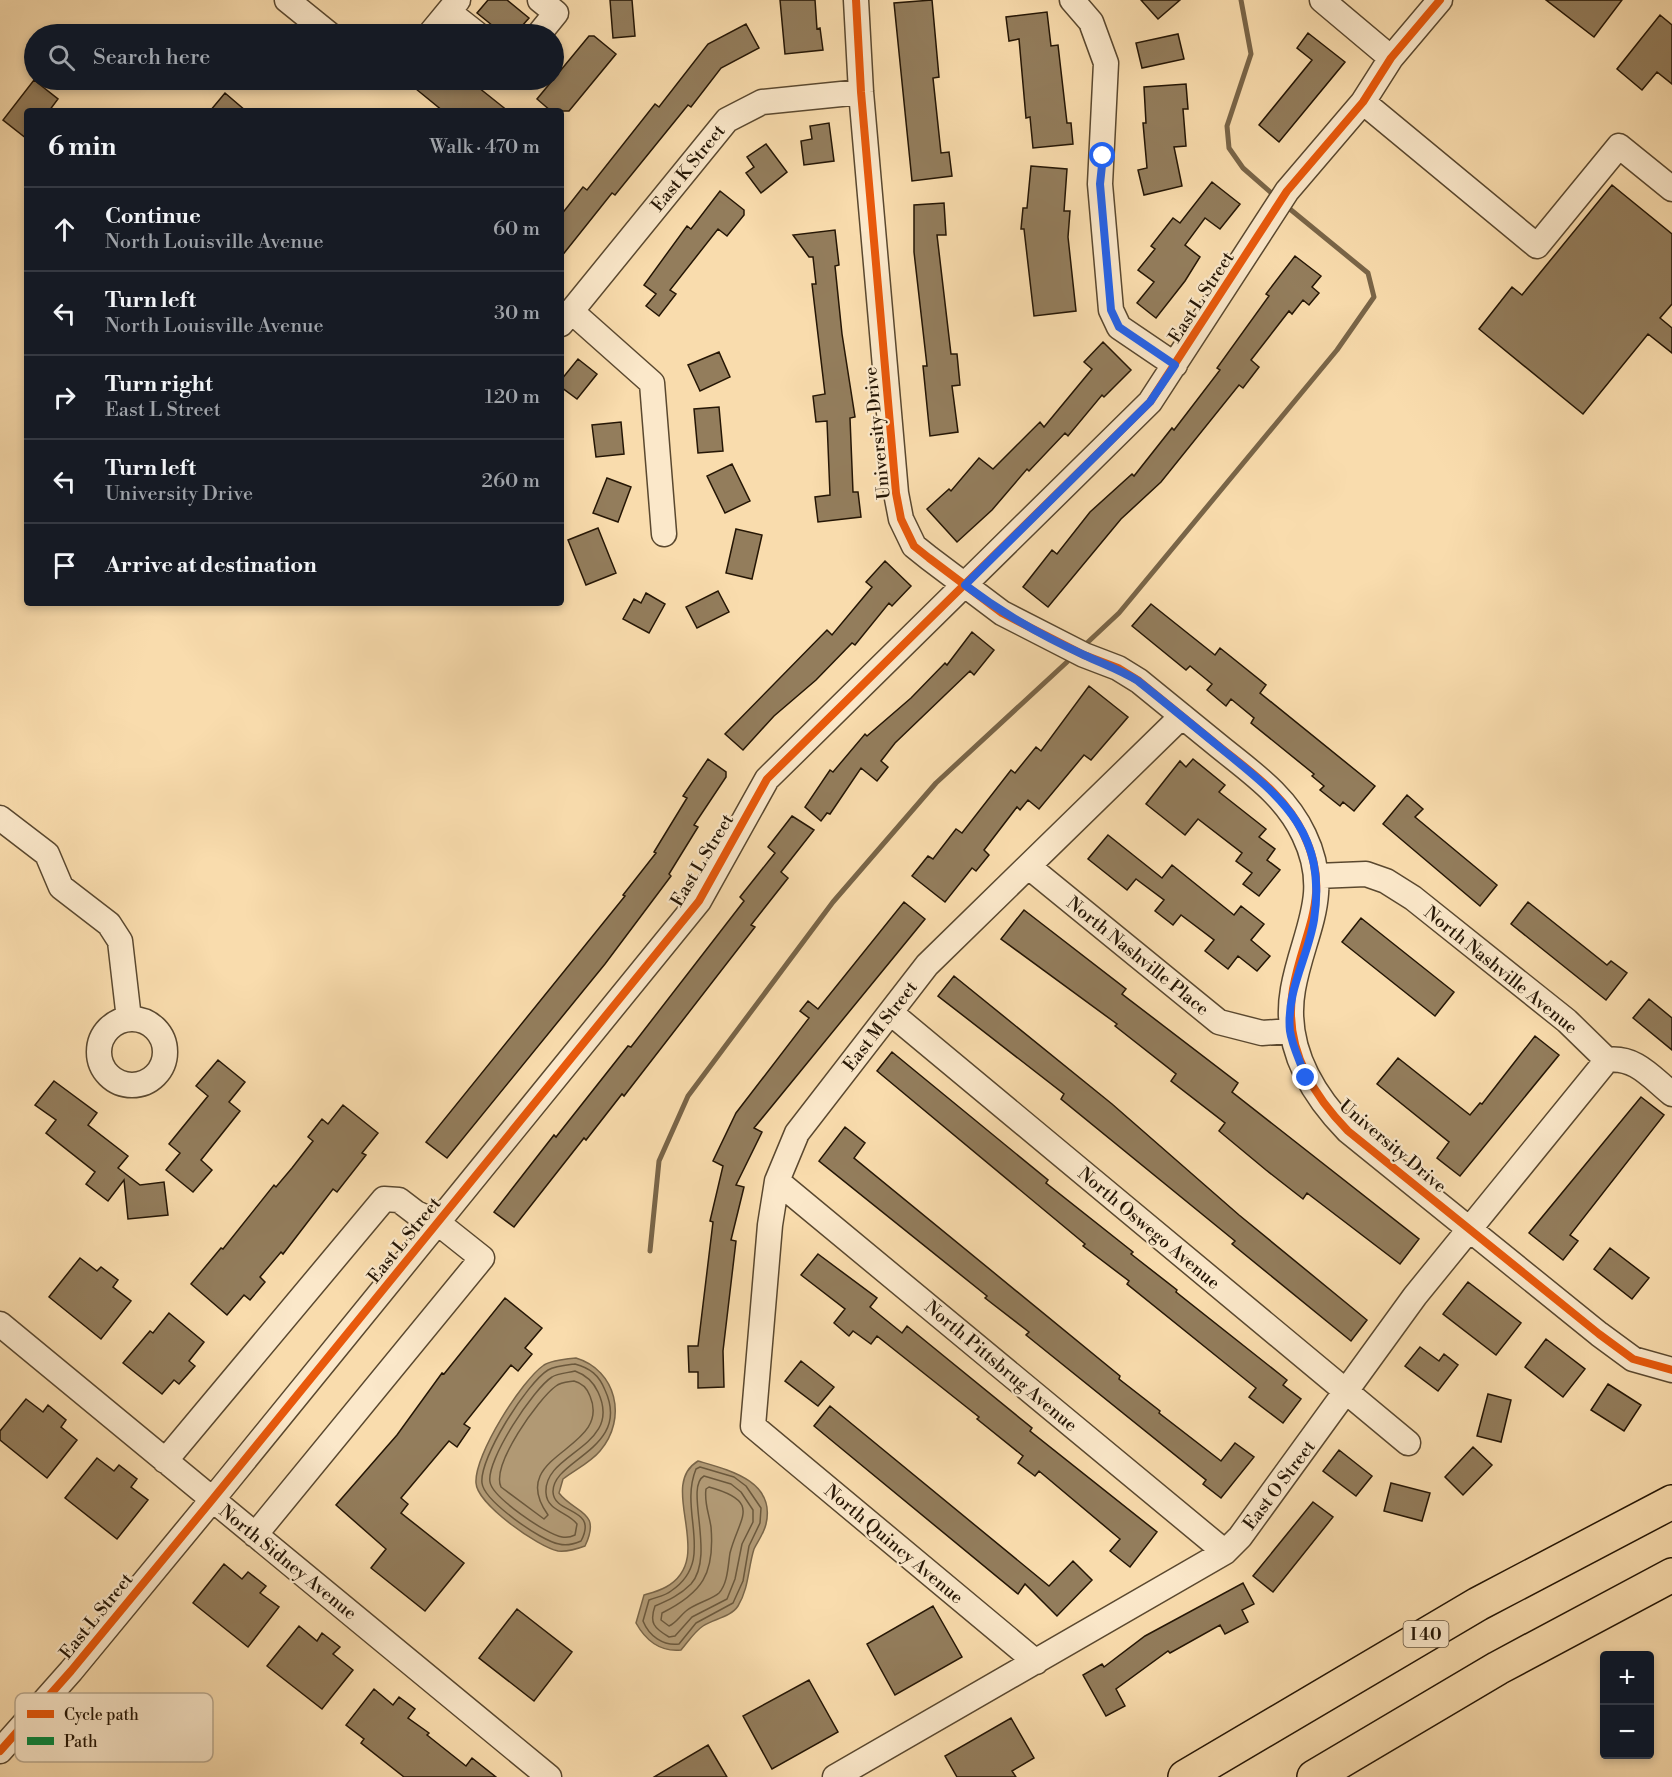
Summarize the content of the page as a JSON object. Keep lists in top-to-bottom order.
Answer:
{
  "streets": {
    "highway": ["I 40"],
    "street": [
      "East K Street",
      "East L Street",
      "University Drive",
      "North Nashville Place",
      "North Nashville Avenue",
      "East M Street",
      "North Oswego Avenue",
      "North Pittsbrug Avenue",
      "East O Street",
      "North Quincy Avenue",
      "North Sidney Avenue"
    ]
  },
  "crossings": [
    ["East K Street", "University Drive"],
    ["East L Street", "University Drive"],
    ["East L Street", "North Sidney Avenue"],
    ["University Drive", "North Nashville Place"],
    ["University Drive", "North Nashville Avenue"],
    ["University Drive", "East M Street"],
    ["University Drive", "East O Street"],
    ["North Nashville Place", "East M Street"],
    ["North Nashville Avenue", "East O Street"],
    ["East M Street", "North Oswego Avenue"],
    ["East M Street", "North Pittsbrug Avenue"],
    ["East M Street", "North Quincy Avenue"],
    ["North Oswego Avenue", "East O Street"],
    ["North Pittsbrug Avenue", "East O Street"],
    ["East O Street", "North Quincy Avenue"]
  ],
  "legend": ["Cycle path", "Path"],
  "page": {
    "search": "Search here",
    "heading": ["6 min", "Walk · 470 m"],
    "list": [
      ["Continue", "North Louisville Avenue", "60 m"],
      ["Turn left", "North Louisville Avenue", "30 m"],
      ["Turn right", "East L Street", "120 m"],
      ["Turn left", "University Drive", "260 m"],
      "Arrive at destination"
    ],
    "map_buttons": ["+", "−"]
  }
}
